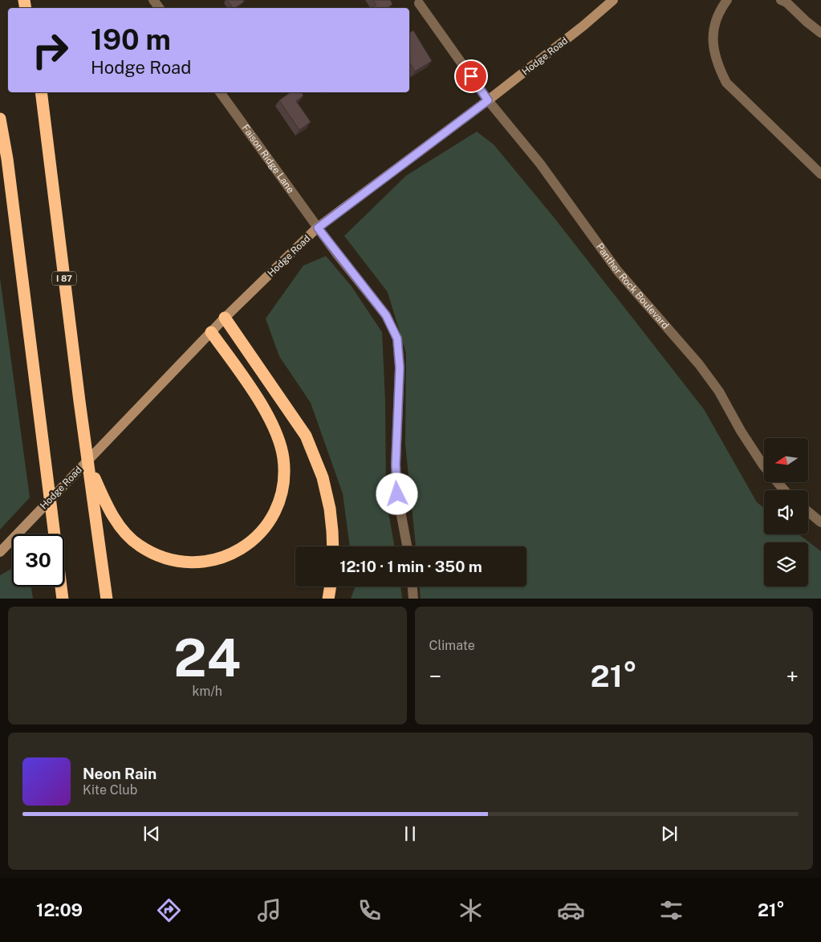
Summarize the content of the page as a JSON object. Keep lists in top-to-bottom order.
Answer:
{
  "streets": {
    "highway": ["I 87"],
    "main road": ["Hodge Road"],
    "street": ["Faison Ridge Lane", "Panther Rock Boulevard"]
  },
  "crossings": [
    ["Hodge Road", "Faison Ridge Lane"],
    ["Hodge Road", "Panther Rock Boulevard"]
  ],
  "north": "left",
  "page": {
    "turn": ["190 m", "Hodge Road"],
    "limit": "30",
    "trip": "12:10 · 1 min · 350 m",
    "tile": [
      ["24", "km/h"],
      "Climate"
    ],
    "heat": ["−", "21°", "+"],
    "song": ["Neon Rain", "Kite Club"],
    "tabs": ["12:09", "21°"]
  }
}
